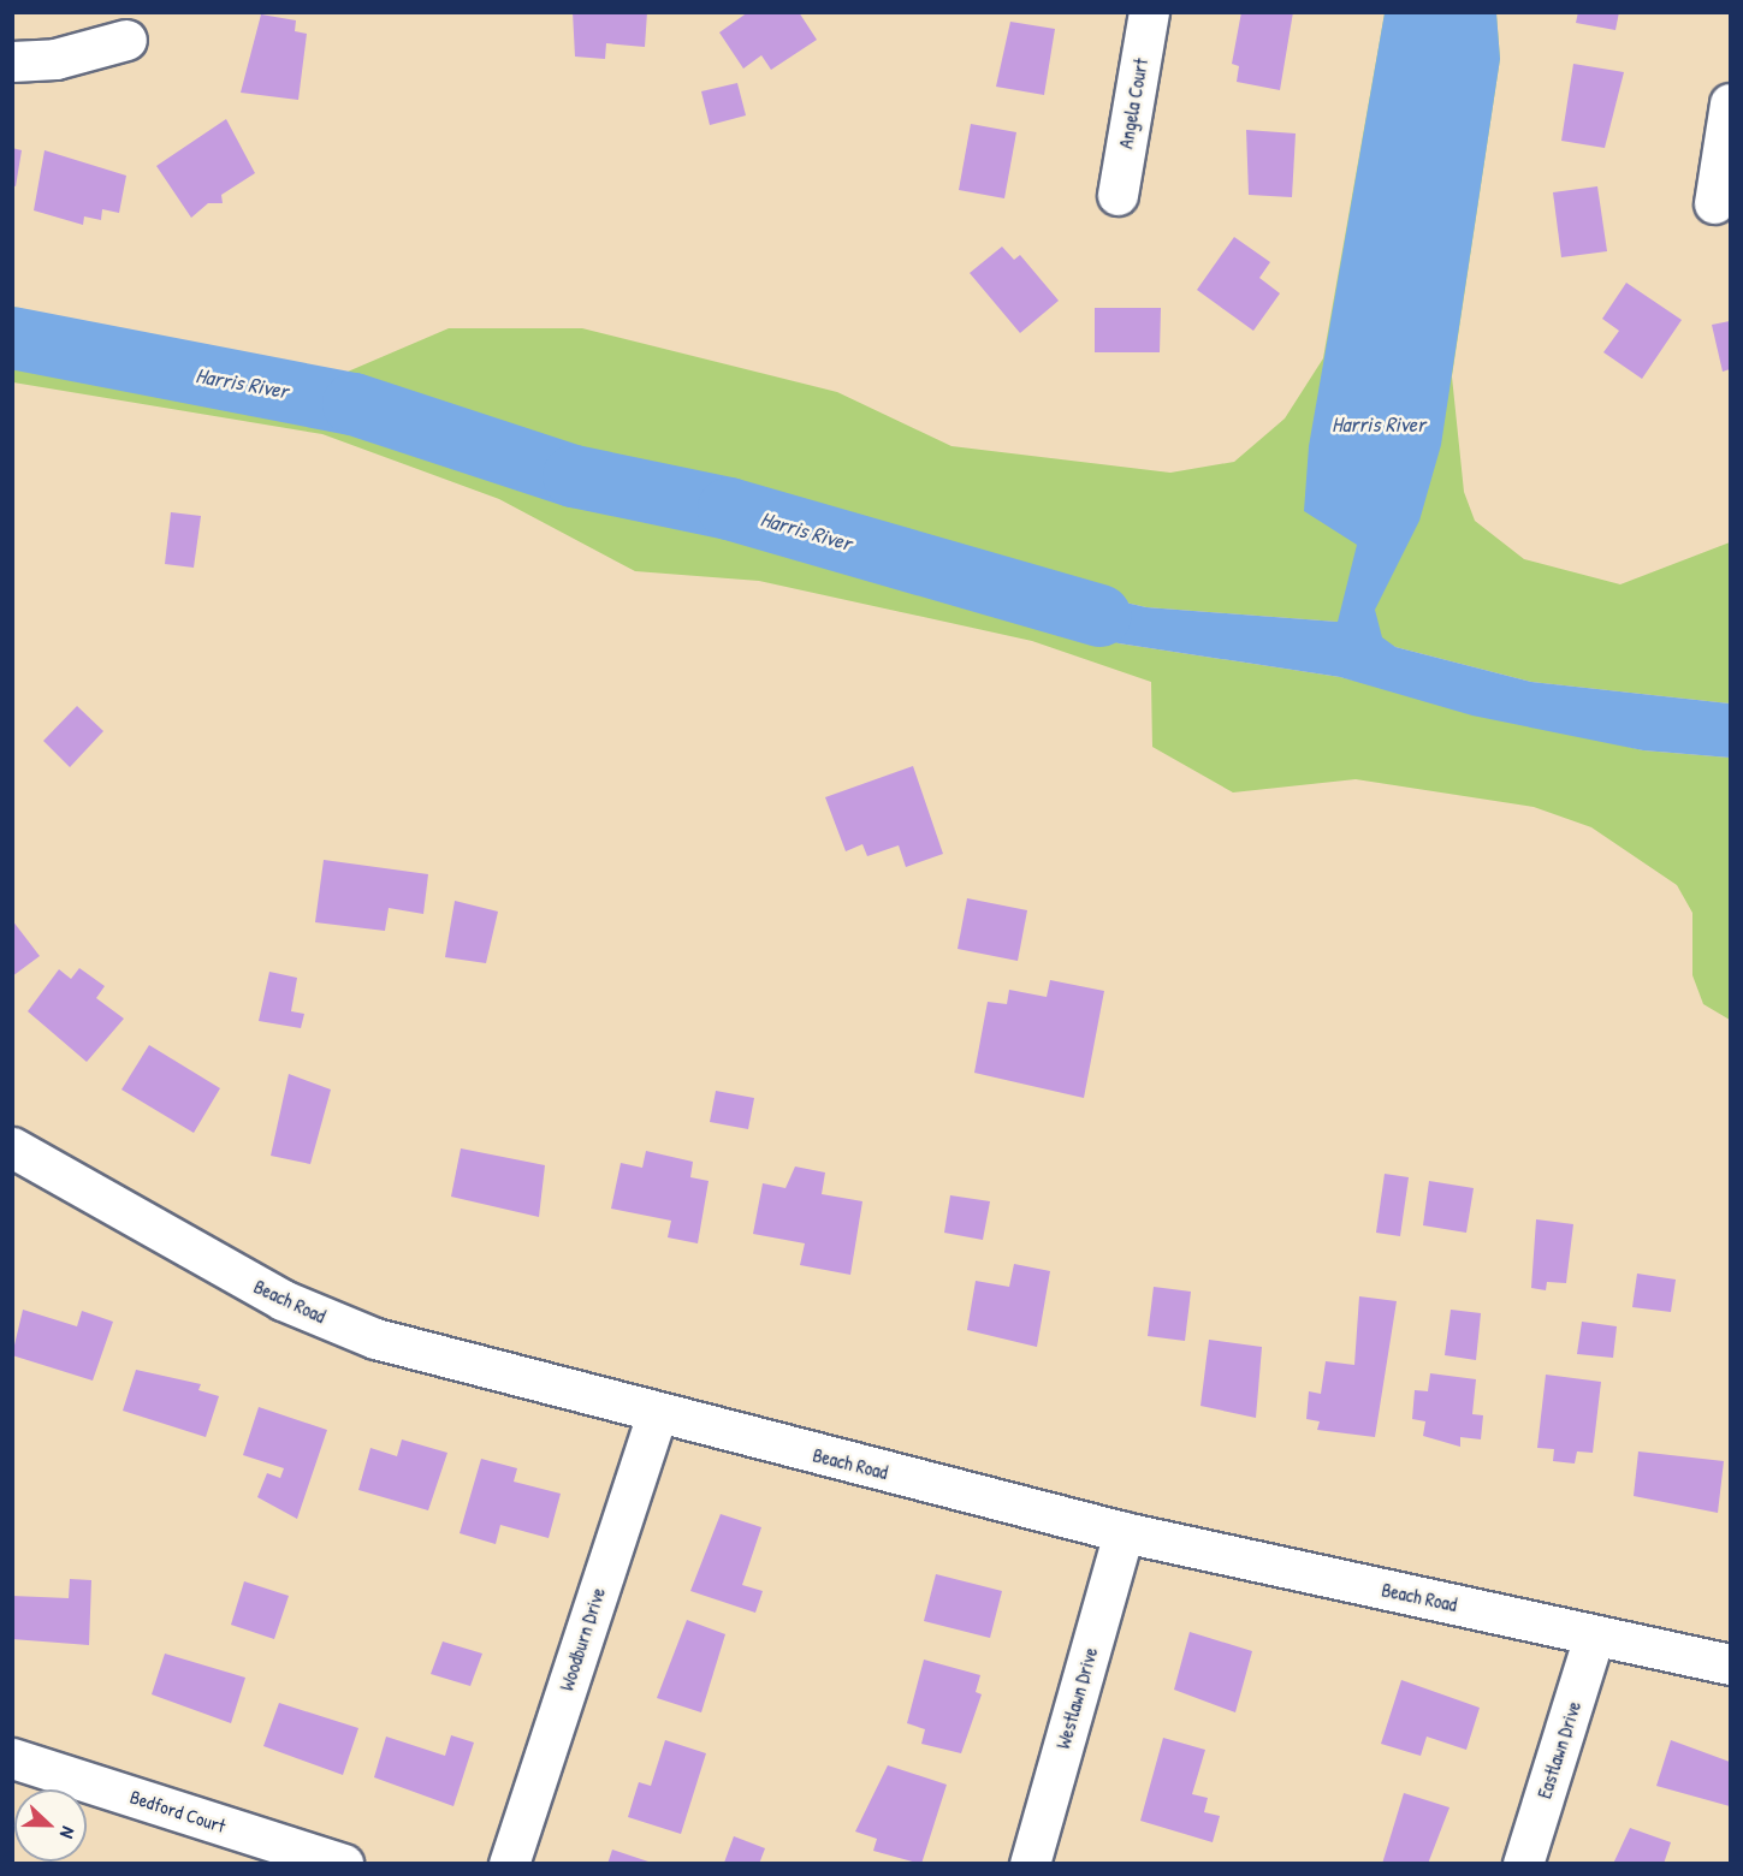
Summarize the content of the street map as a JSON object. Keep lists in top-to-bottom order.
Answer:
{
  "streets": {
    "street": [
      "Angela Court",
      "Beach Road",
      "Woodburn Drive",
      "Westlawn Drive",
      "Eastlawn Drive",
      "Bedford Court"
    ]
  },
  "crossings": [
    ["Beach Road", "Woodburn Drive"],
    ["Beach Road", "Westlawn Drive"],
    ["Beach Road", "Eastlawn Drive"]
  ],
  "water": ["Harris River"],
  "north": "right"
}
